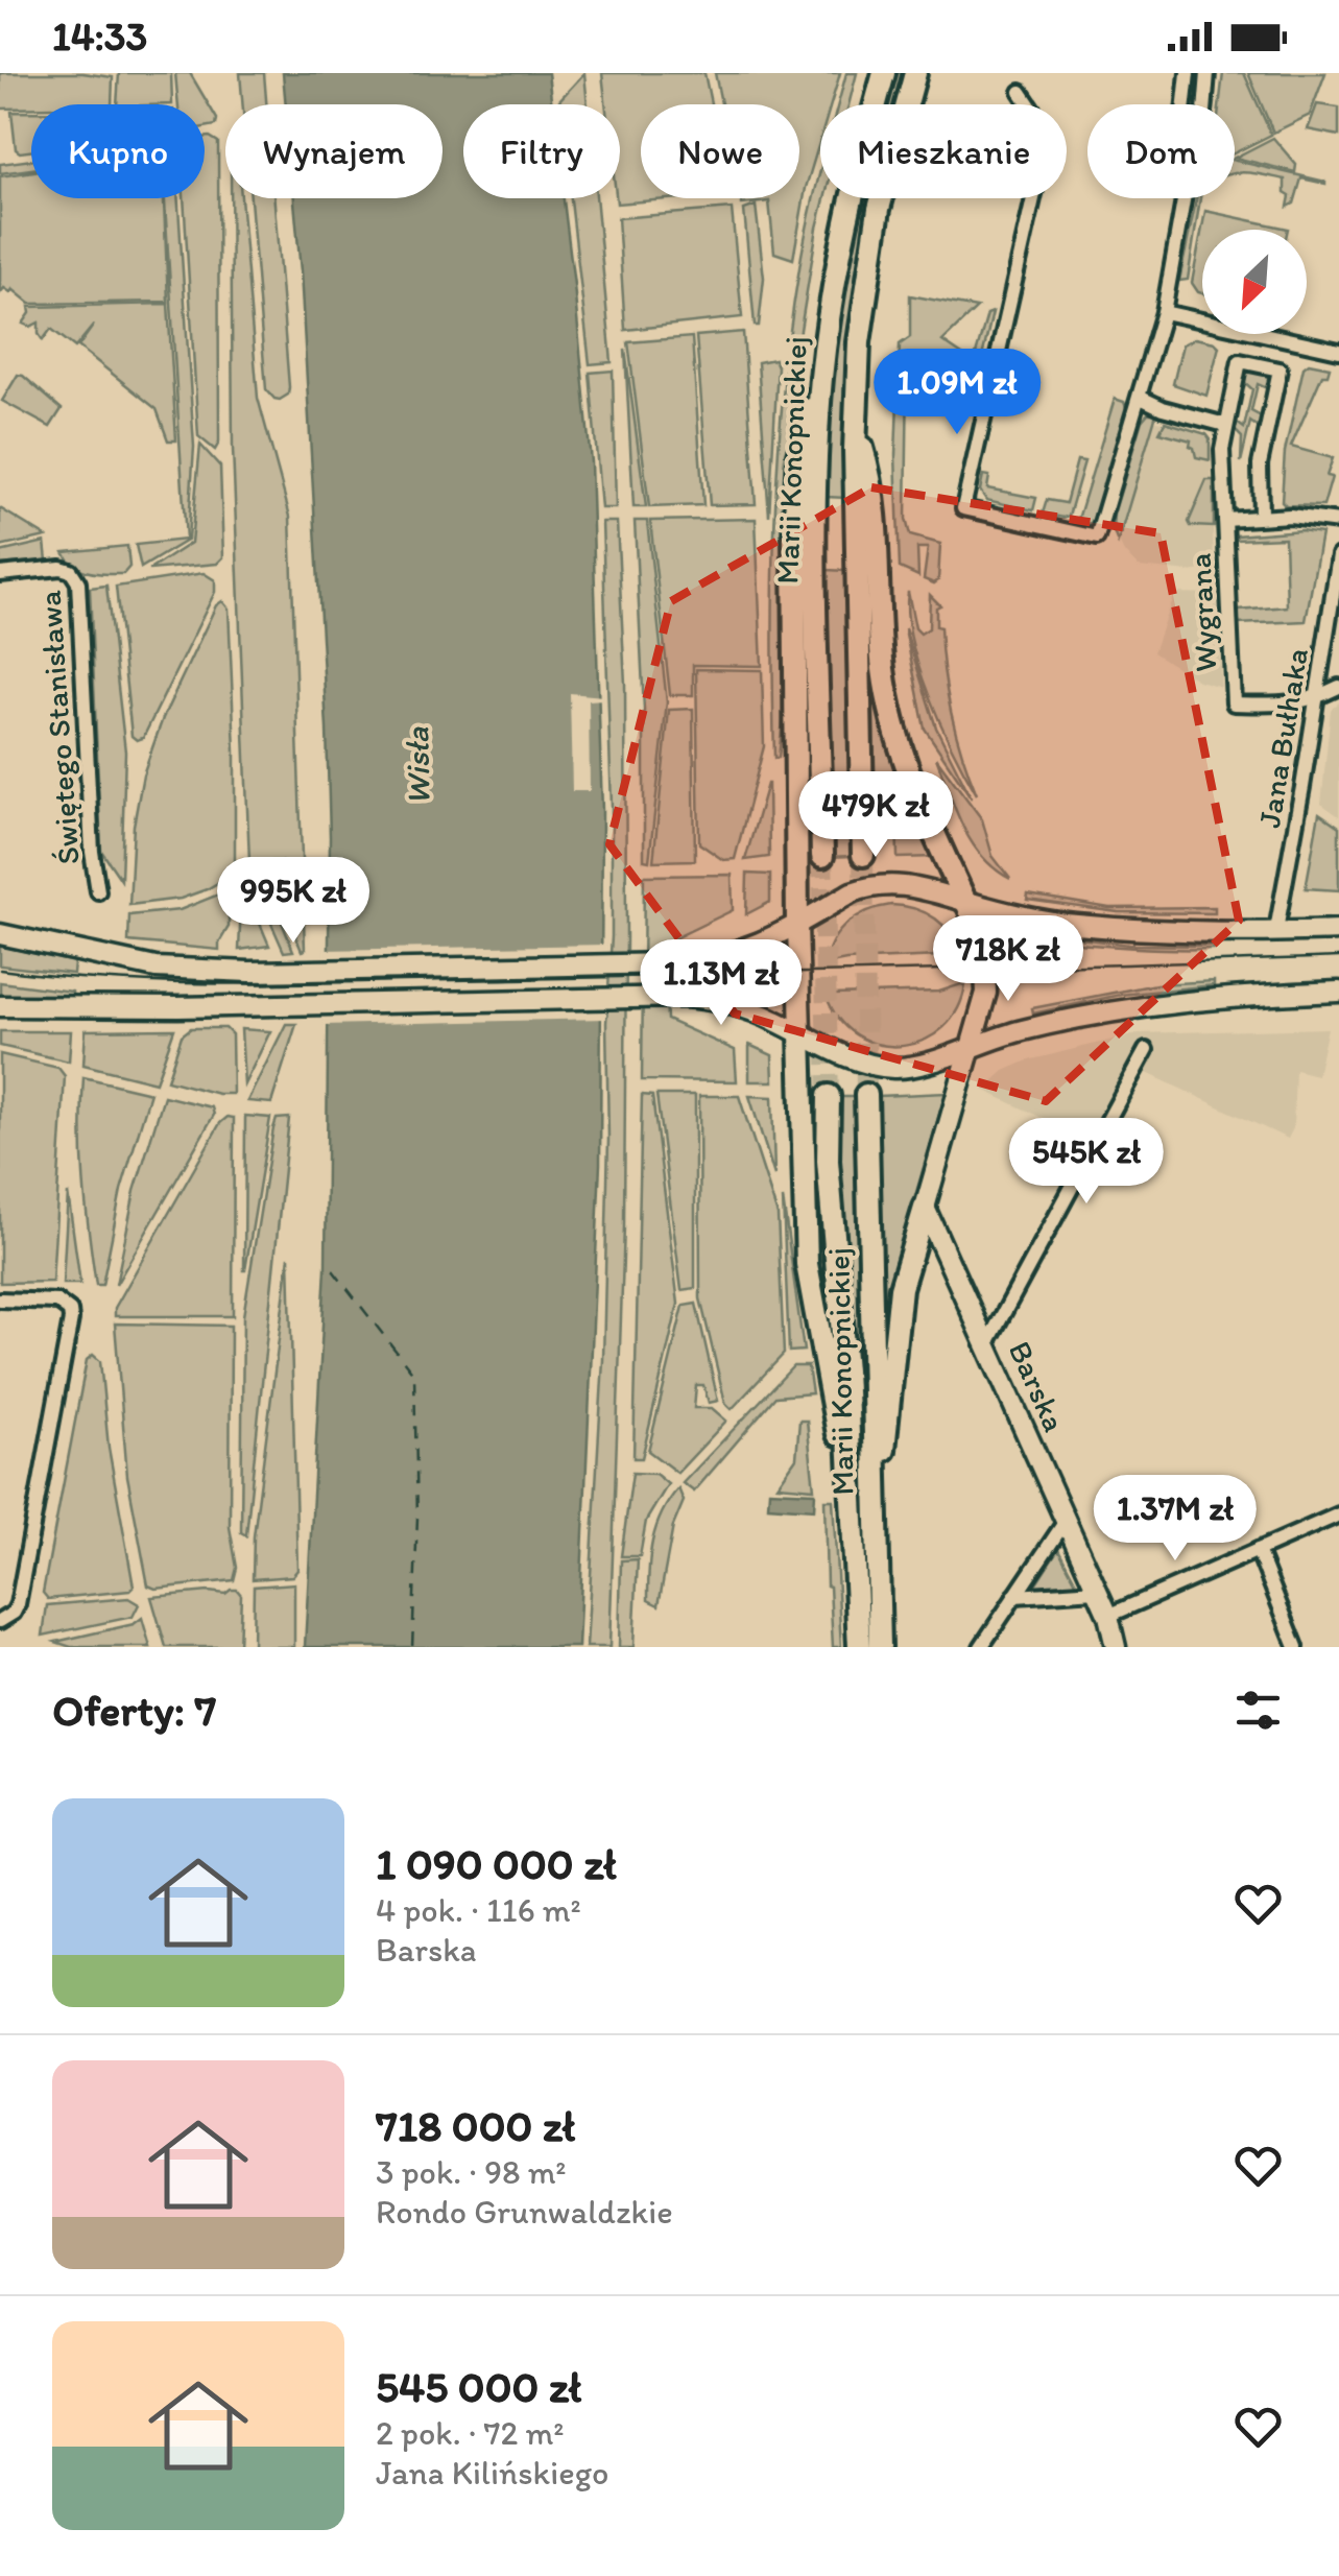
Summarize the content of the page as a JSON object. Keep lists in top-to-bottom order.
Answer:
{
  "streets": {
    "main road": ["Marii Konopnickiej"],
    "street": [
      "Wygrana",
      "Świętego Stanisława",
      "Jana Bułhaka",
      "Barska"
    ]
  },
  "crossings": [
    ["Wygrana", "Jana Bułhaka"]
  ],
  "water": ["Wisła"],
  "north": "bottom left",
  "page": {
    "status": "14:33",
    "chip": [
      "Kupno",
      "Wynajem",
      "Filtry",
      "Nowe",
      "Mieszkanie",
      "Dom"
    ],
    "price": [
      "1.09M zł",
      "479K zł",
      "995K zł",
      "718K zł",
      "1.13M zł",
      "545K zł",
      "1.37M zł"
    ],
    "heading": "Oferty: 7",
    "list": [
      {
        "name": "1 090 000 zł",
        "note": "4 pok. · 116 m² · Barska"
      },
      {
        "name": "718 000 zł",
        "note": "3 pok. · 98 m² · Rondo Grunwaldzkie"
      },
      {
        "name": "545 000 zł",
        "note": "2 pok. · 72 m² · Jana Kilińskiego"
      }
    ]
  }
}
